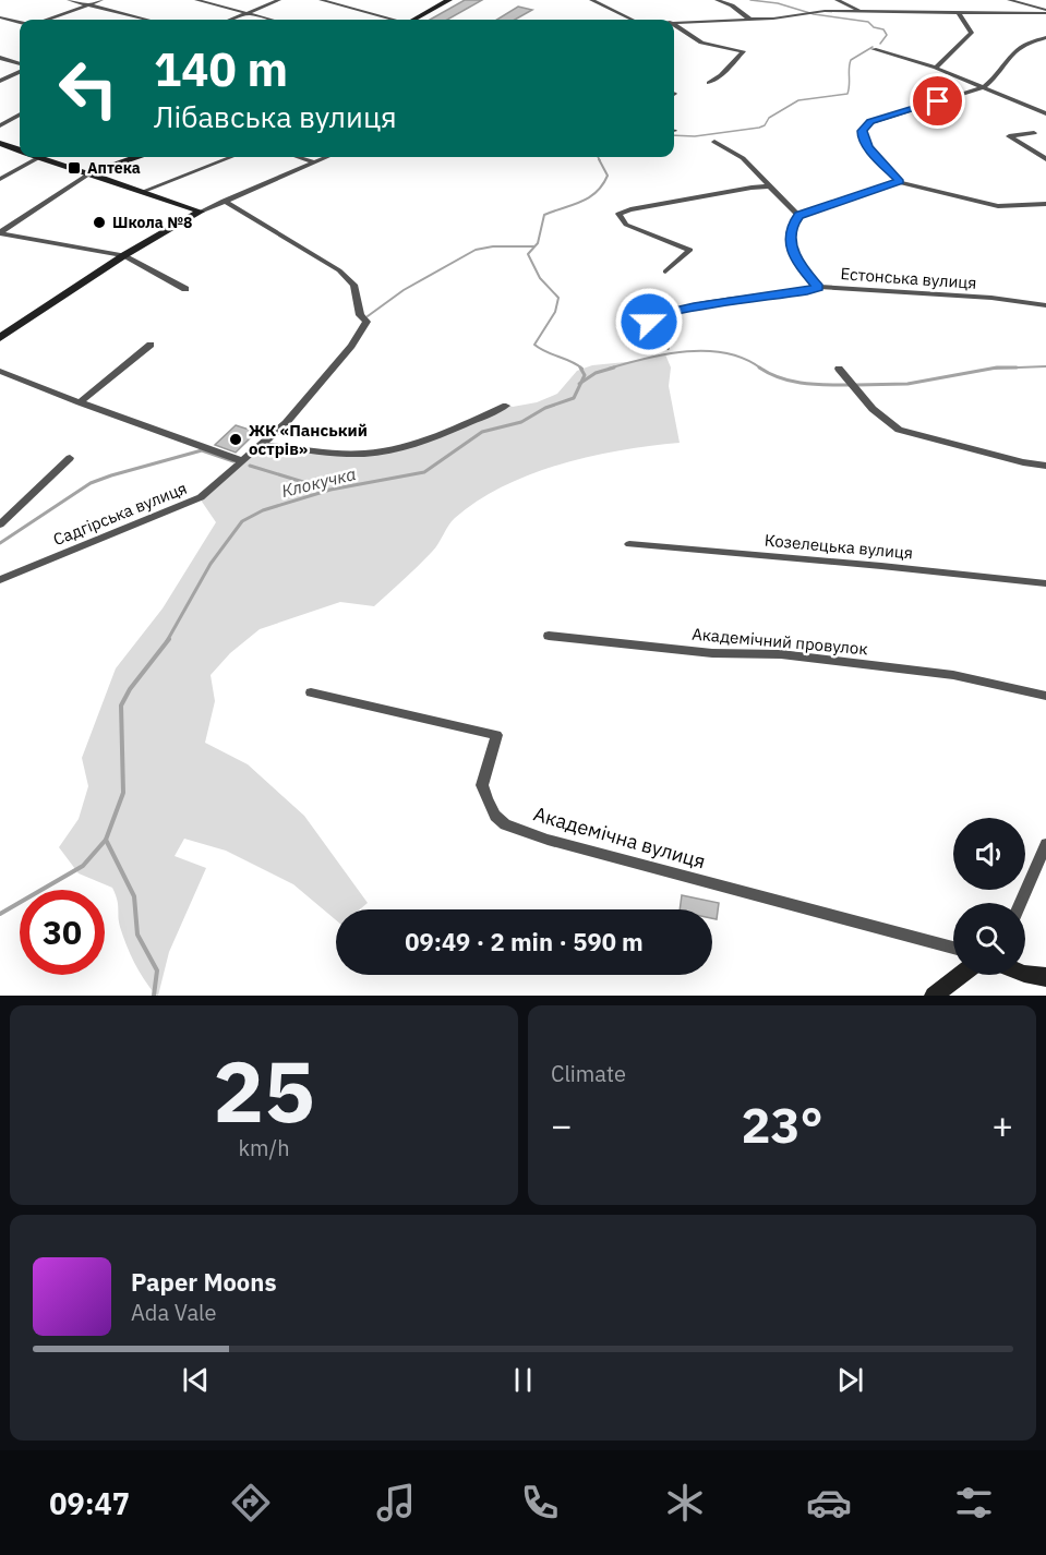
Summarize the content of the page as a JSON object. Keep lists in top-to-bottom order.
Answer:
{
  "streets": {
    "street": [
      "Естонська вулиця",
      "Садгірська вулиця",
      "Козелецька вулиця",
      "Академічний провулок",
      "Академічна вулиця"
    ]
  },
  "water": ["Клокучка"],
  "places": {
    "transit": ["Аптека"],
    "other": ["Школа №8", "ЖК «Панський острів»"]
  },
  "page": {
    "turn": ["140 m", "Лібавська вулиця"],
    "limit": "30",
    "trip": "09:49 · 2 min · 590 m",
    "tile": [
      ["25", "km/h"],
      "Climate"
    ],
    "heat": ["−", "23°", "+"],
    "song": ["Paper Moons", "Ada Vale"],
    "tabs": "09:47"
  }
}
